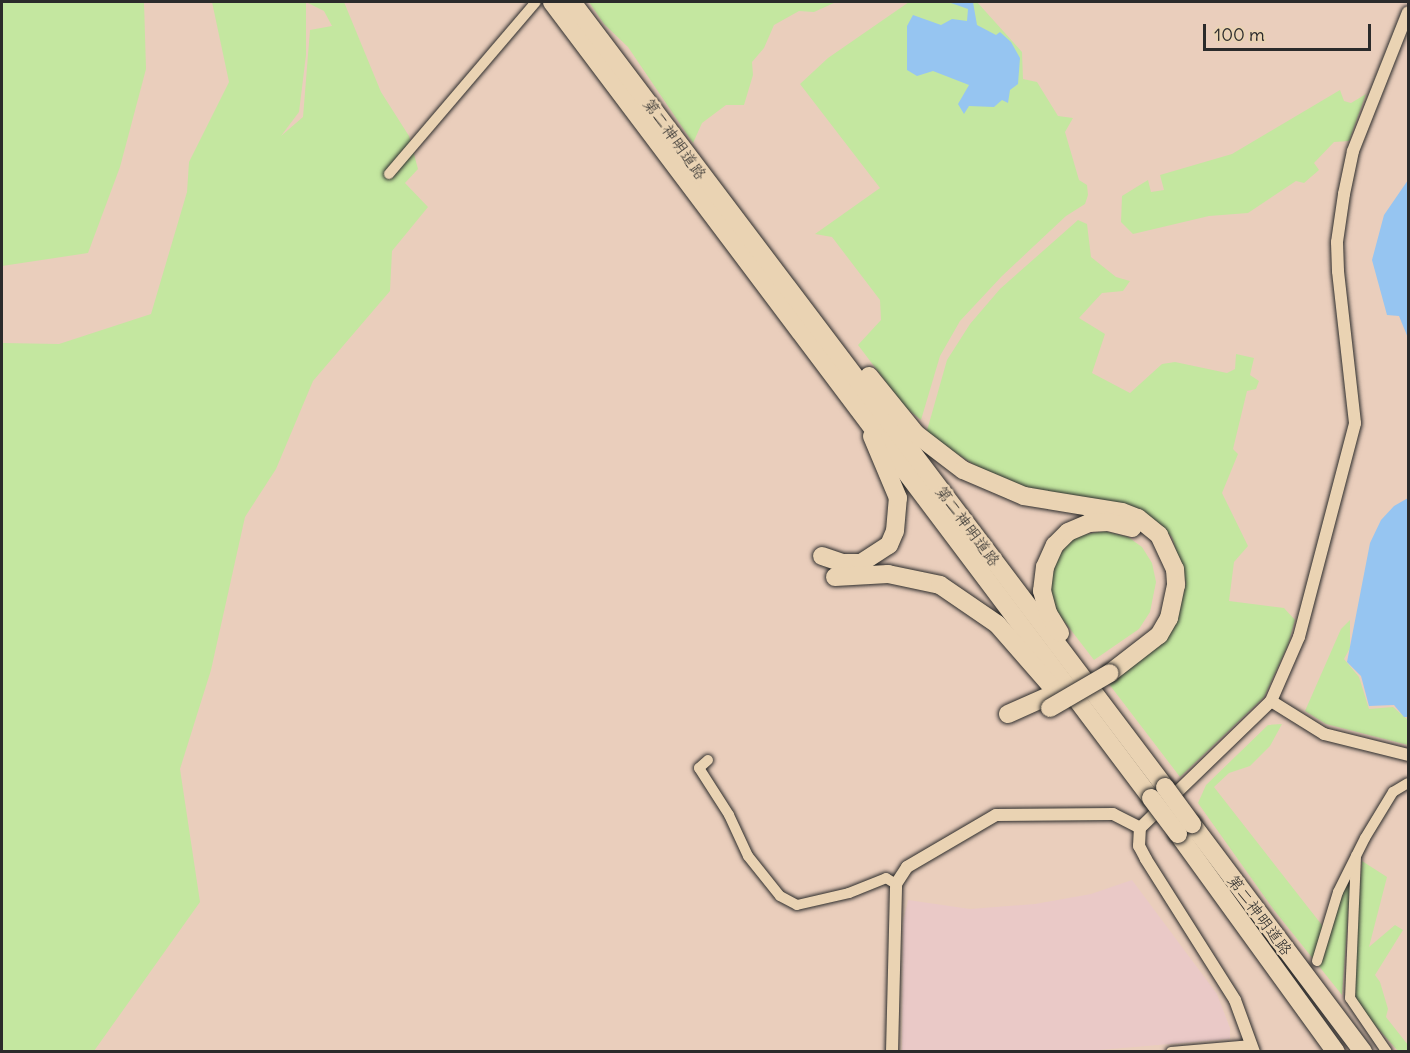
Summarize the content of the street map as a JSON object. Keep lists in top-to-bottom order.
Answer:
{
  "streets": {
    "highway": ["第二神明道路"]
  },
  "scale_bar": "100 m"
}
